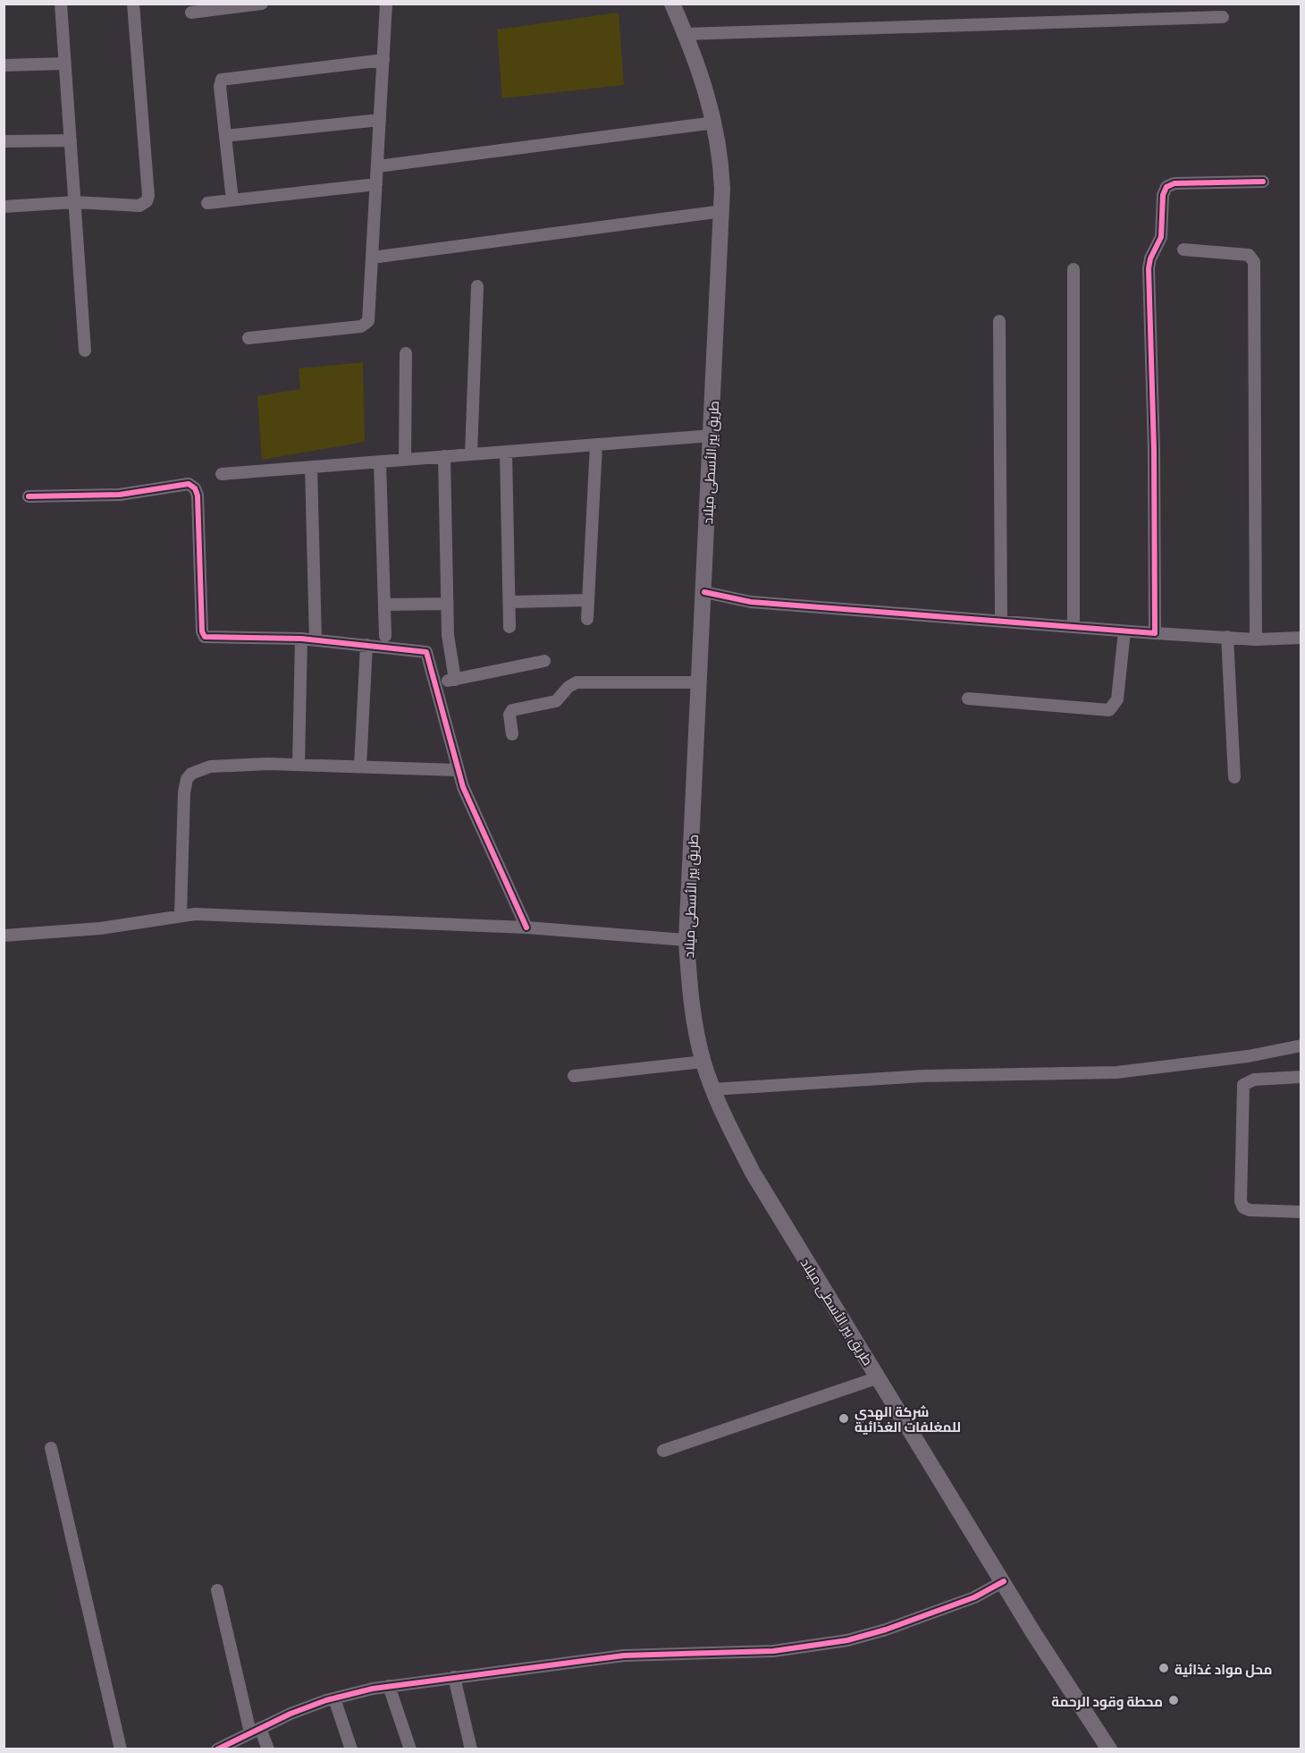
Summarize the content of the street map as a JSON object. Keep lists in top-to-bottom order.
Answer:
{
  "streets": {
    "main road": ["طريق بير الأسطى ميلاد"]
  },
  "places": ["شركة الهدي للمغلفات الغذائية", "محل مواد غذائية", "محطة وقود الرحمة"]
}
